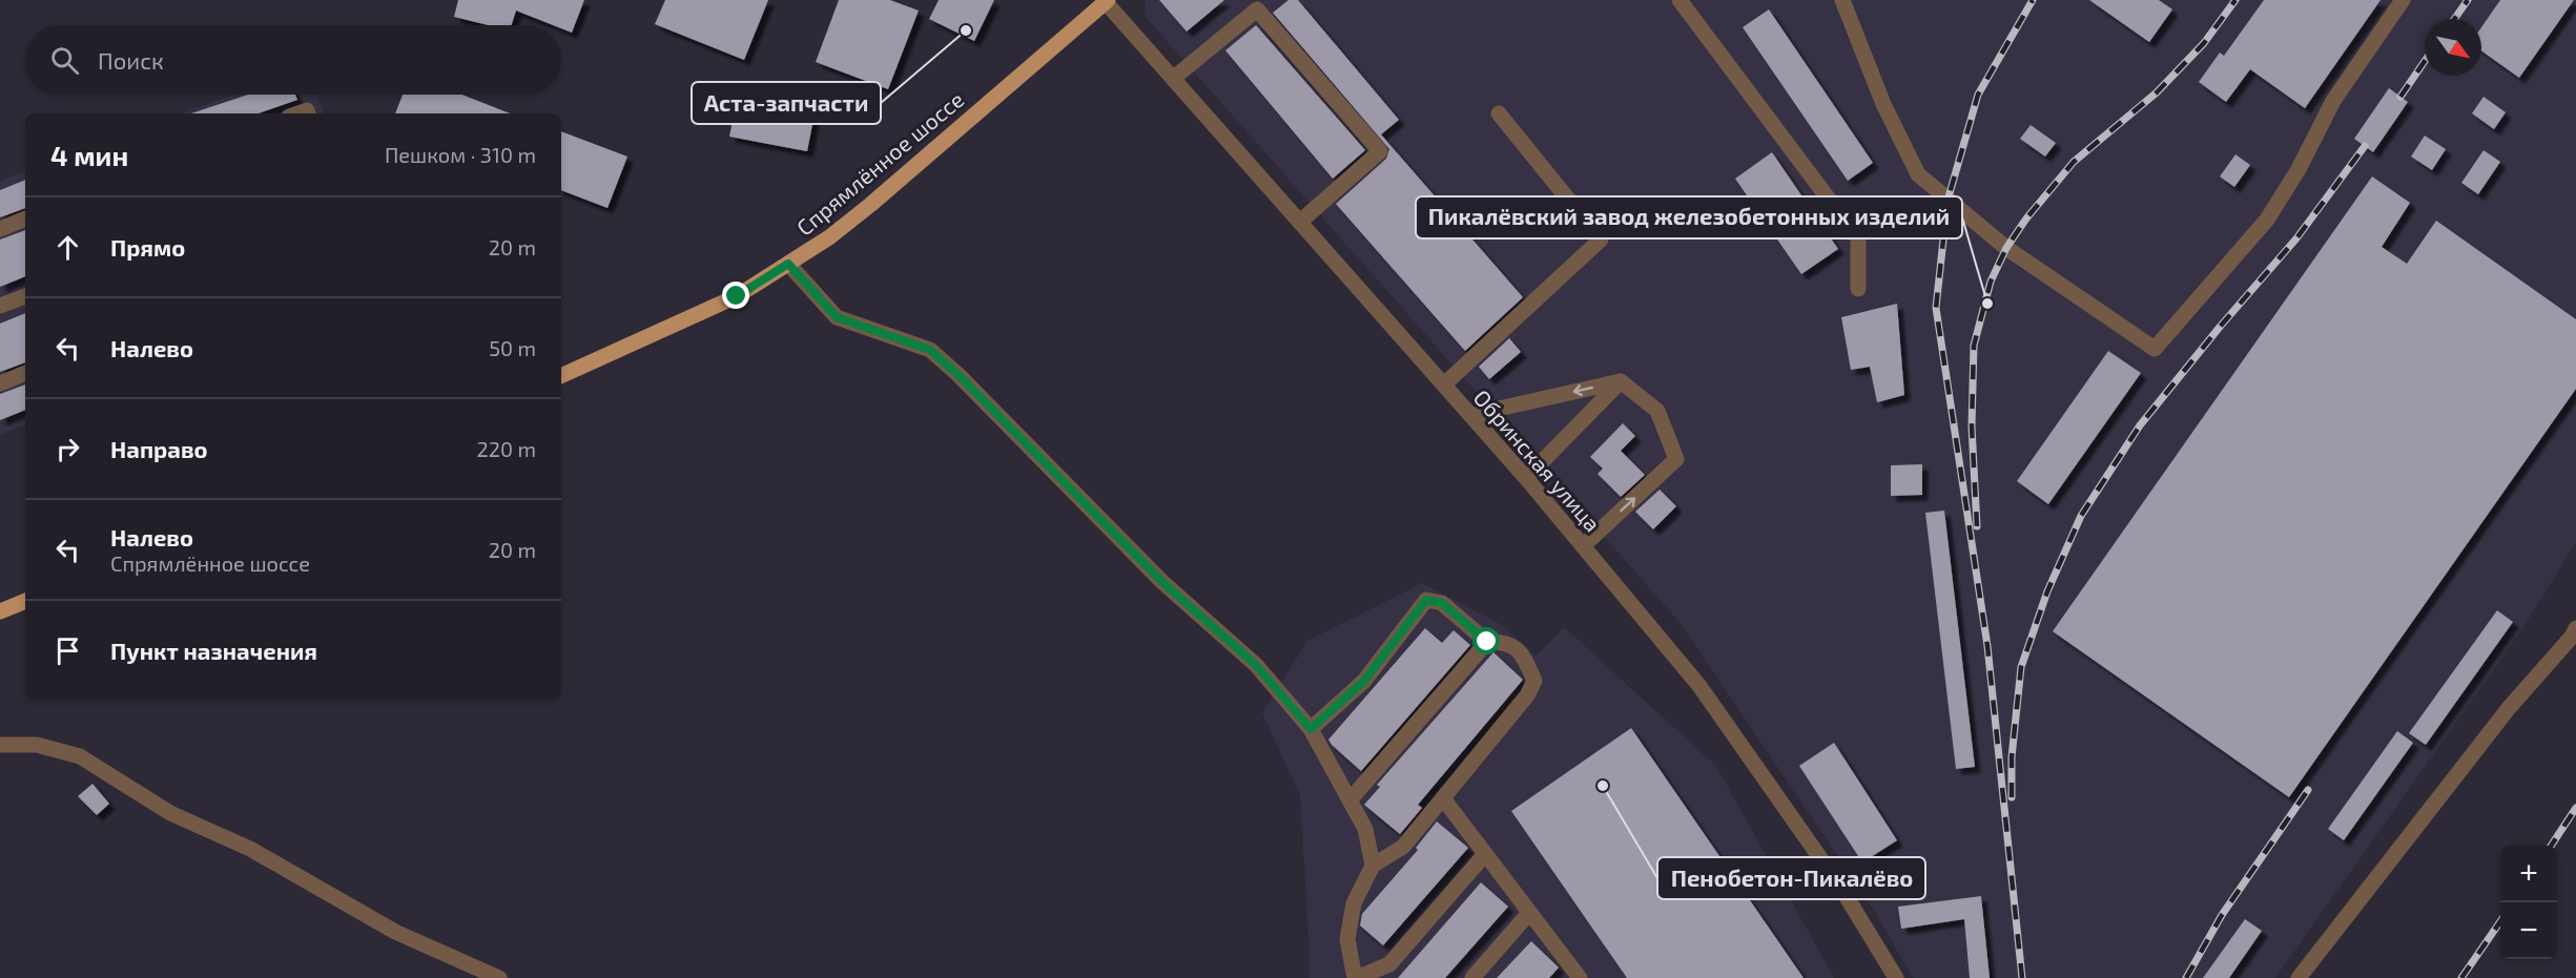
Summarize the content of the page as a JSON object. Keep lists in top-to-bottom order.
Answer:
{
  "streets": {
    "main road": ["Спрямлённое шоссе"],
    "street": ["Обринская улица"]
  },
  "crossings": [
    ["Спрямлённое шоссе", "Обринская улица"]
  ],
  "places": ["Аста-запчасти", "Пикалёвский завод железобетонных изделий", "Пенобетон-Пикалёво"],
  "north": "bottom right",
  "page": {
    "search": "Поиск",
    "heading": ["4 мин", "Пешком · 310 m"],
    "list": [
      ["Прямо", "20 m"],
      ["Налево", "50 m"],
      ["Направо", "220 m"],
      ["Налево", "Спрямлённое шоссе", "20 m"],
      "Пункт назначения"
    ],
    "map_buttons": ["+", "−"]
  }
}
